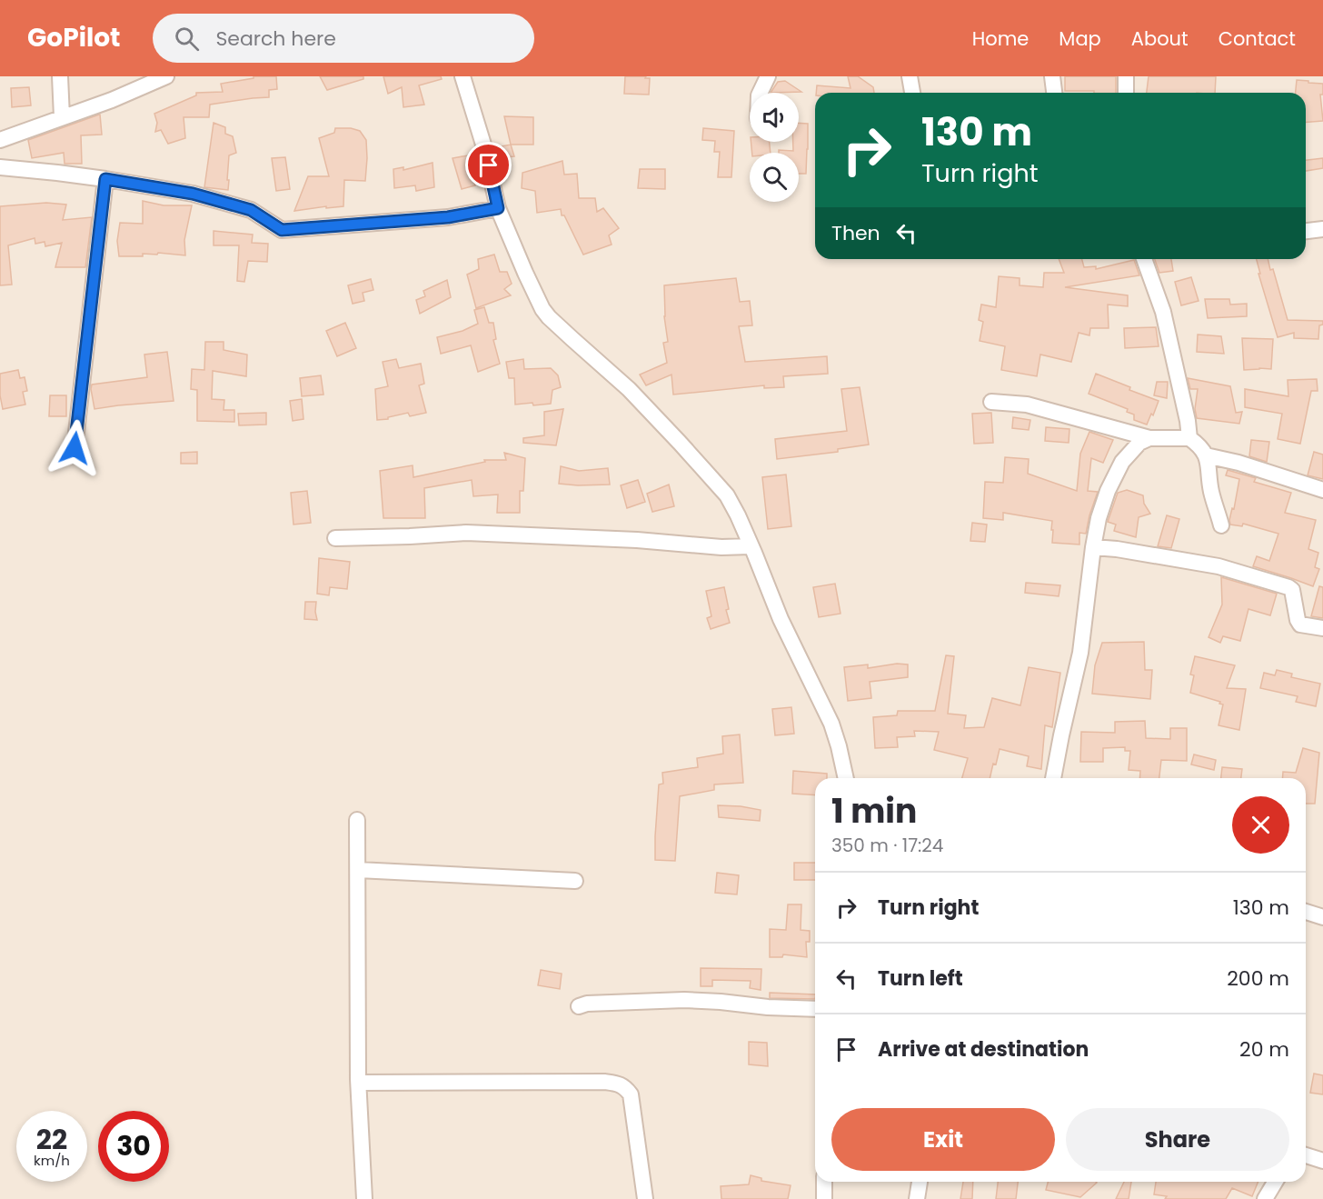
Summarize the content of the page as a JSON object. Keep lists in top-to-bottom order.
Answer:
{
  "page": {
    "header": "GoPilot",
    "search": "Search here",
    "nav": [
      "Home",
      "Map",
      "About",
      "Contact"
    ],
    "turn": ["130 m", "Turn right"],
    "then": "Then",
    "heading": ["1 min", "350 m · 17:24"],
    "list": [
      {
        "name": "Turn right",
        "value": "130 m"
      },
      {
        "name": "Turn left",
        "value": "200 m"
      },
      {
        "name": "Arrive at destination",
        "value": "20 m"
      }
    ],
    "buttons": ["Exit", "Share"],
    "speed": "22 km/h",
    "limit": "30"
  }
}
